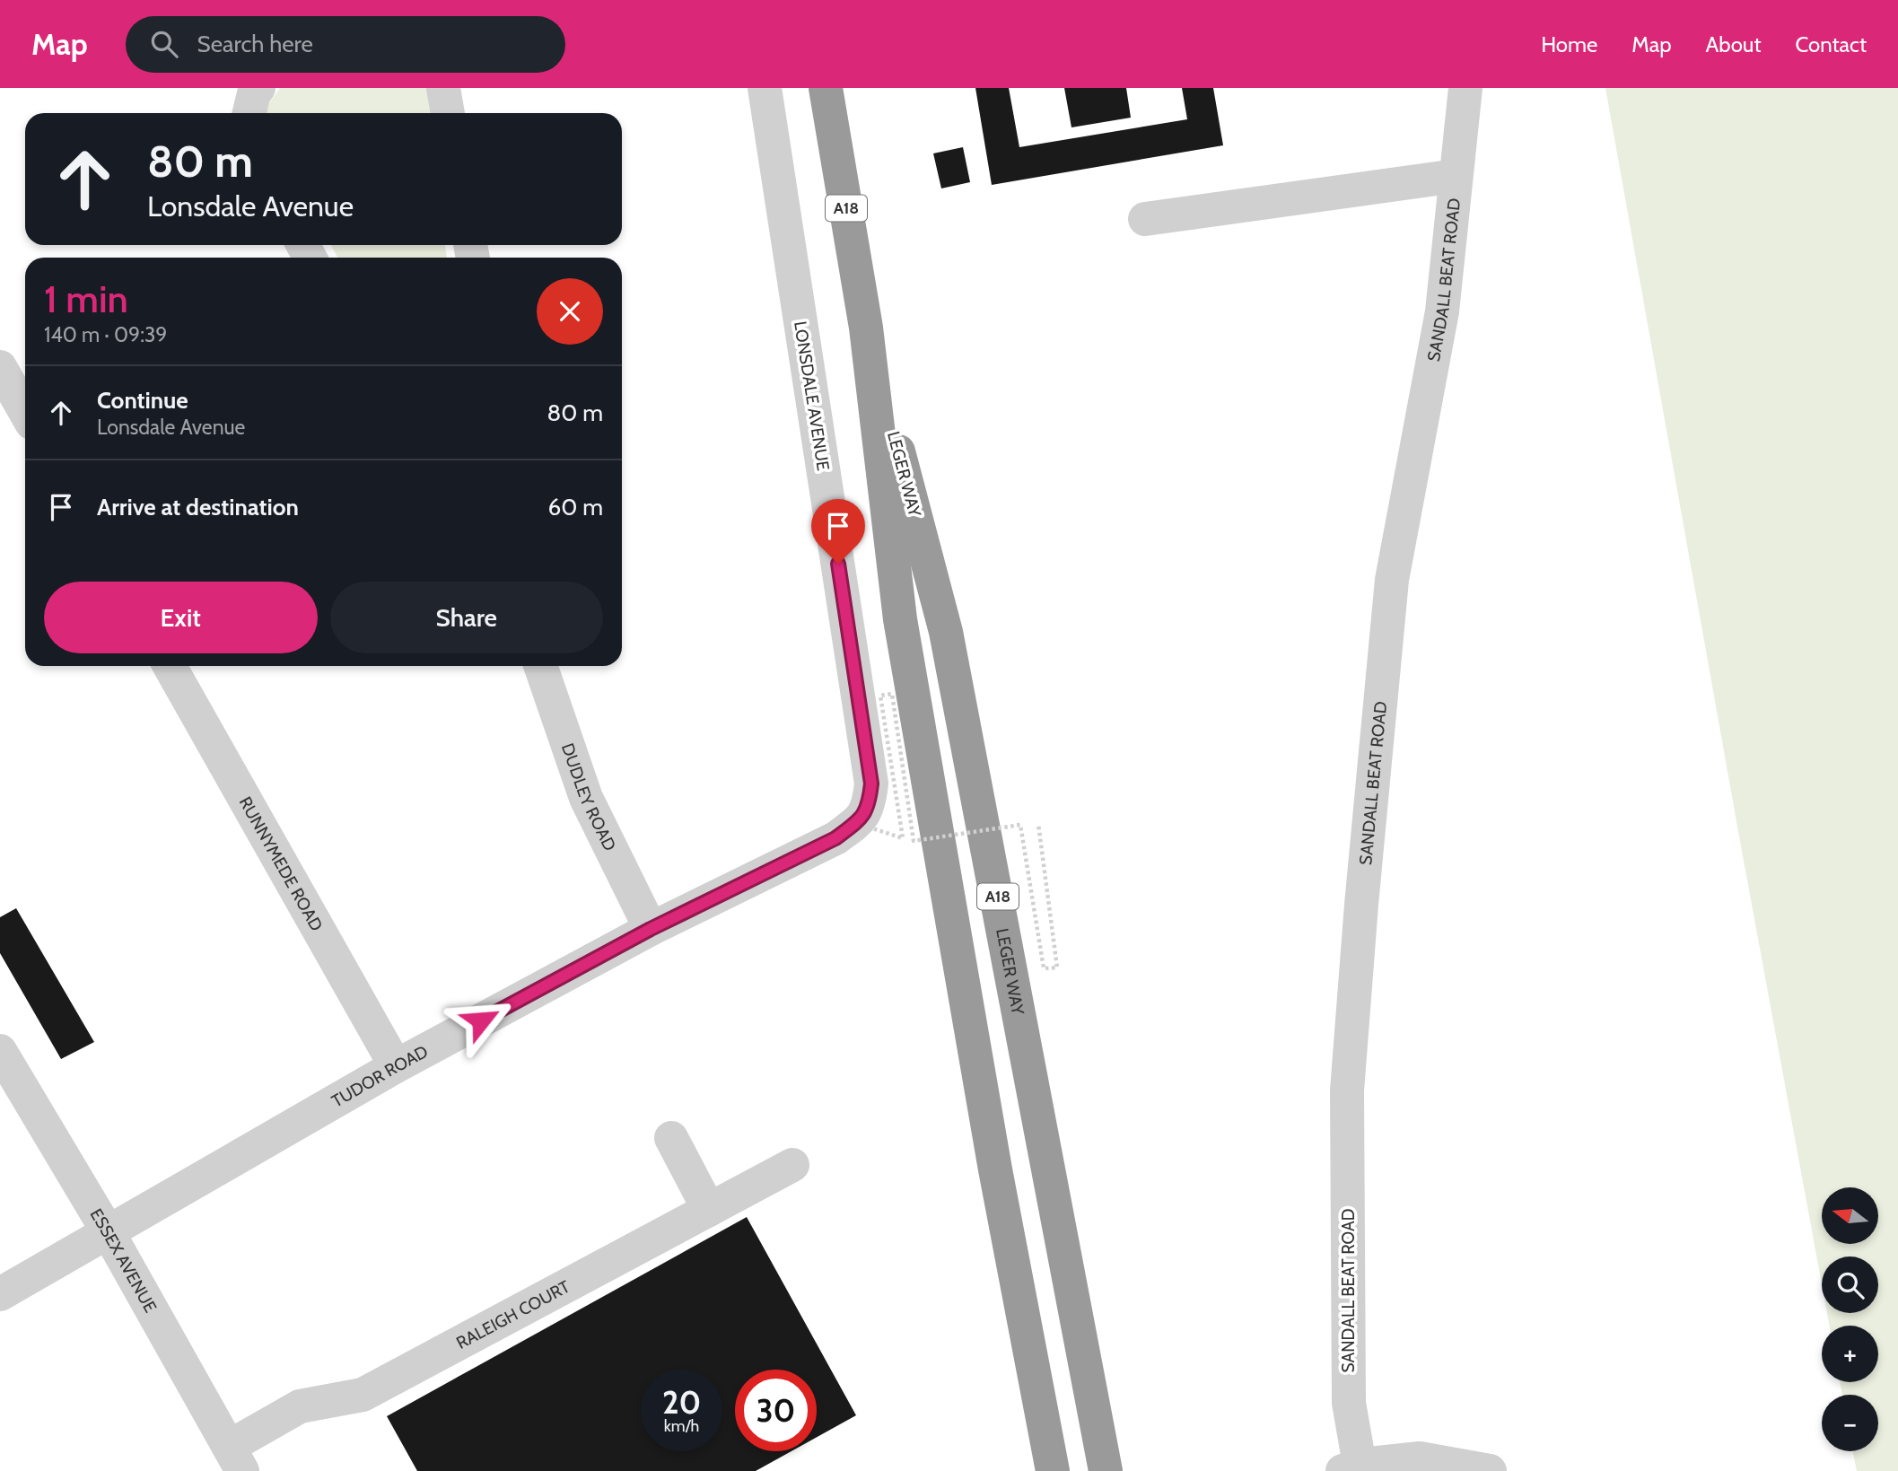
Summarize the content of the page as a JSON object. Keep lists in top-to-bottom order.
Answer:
{
  "streets": {
    "highway": ["A18", "LEGER WAY"],
    "street": [
      "SANDALL BEAT ROAD",
      "LONSDALE AVENUE",
      "DUDLEY ROAD",
      "RUNNYMEDE ROAD",
      "TUDOR ROAD",
      "ESSEX AVENUE",
      "RALEIGH COURT"
    ]
  },
  "crossings": [
    ["LONSDALE AVENUE", "TUDOR ROAD"],
    ["DUDLEY ROAD", "TUDOR ROAD"],
    ["RUNNYMEDE ROAD", "TUDOR ROAD"],
    ["TUDOR ROAD", "ESSEX AVENUE"],
    ["ESSEX AVENUE", "RALEIGH COURT"]
  ],
  "north": "left",
  "page": {
    "header": "Map",
    "search": "Search here",
    "nav": [
      "Home",
      "Map",
      "About",
      "Contact"
    ],
    "turn": ["80 m", "Lonsdale Avenue"],
    "heading": ["1 min", "140 m · 09:39"],
    "list": [
      {
        "name": "Continue",
        "note": "Lonsdale Avenue",
        "value": "80 m"
      },
      {
        "name": "Arrive at destination",
        "value": "60 m"
      }
    ],
    "buttons": ["Exit", "Share"],
    "map_buttons": ["+", "−"],
    "speed": "20 km/h",
    "limit": "30"
  }
}
